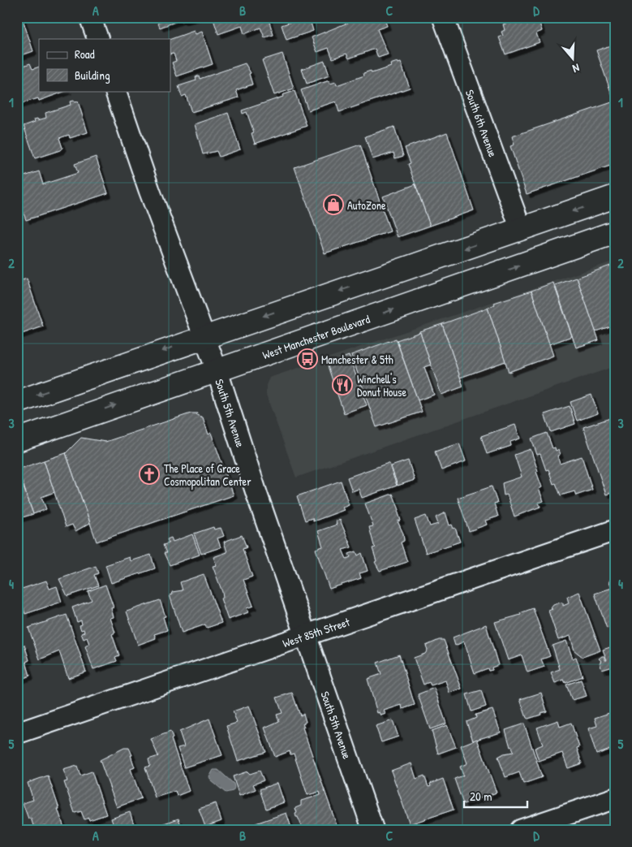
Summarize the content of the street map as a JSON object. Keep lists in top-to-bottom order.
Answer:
{
  "streets": {
    "main road": ["West Manchester Boulevard"],
    "street": ["South 6th Avenue", "South 5th Avenue", "West 85th Street"]
  },
  "crossings": [
    ["West Manchester Boulevard", "South 5th Avenue"],
    ["South 5th Avenue", "West 85th Street"]
  ],
  "places": {
    "shop": ["AutoZone"],
    "bus stop": ["Manchester & 5th"],
    "restaurant": ["Winchell's Donut House"],
    "church": ["The Place of Grace Cosmopolitan Center"]
  },
  "legend": ["Road", "Building"],
  "scale_bar": "20 m",
  "north": "bottom",
  "grid": {
    "columns": [
      "A",
      "B",
      "C",
      "D"
    ],
    "rows": [
      "1",
      "2",
      "3",
      "4",
      "5"
    ]
  }
}
